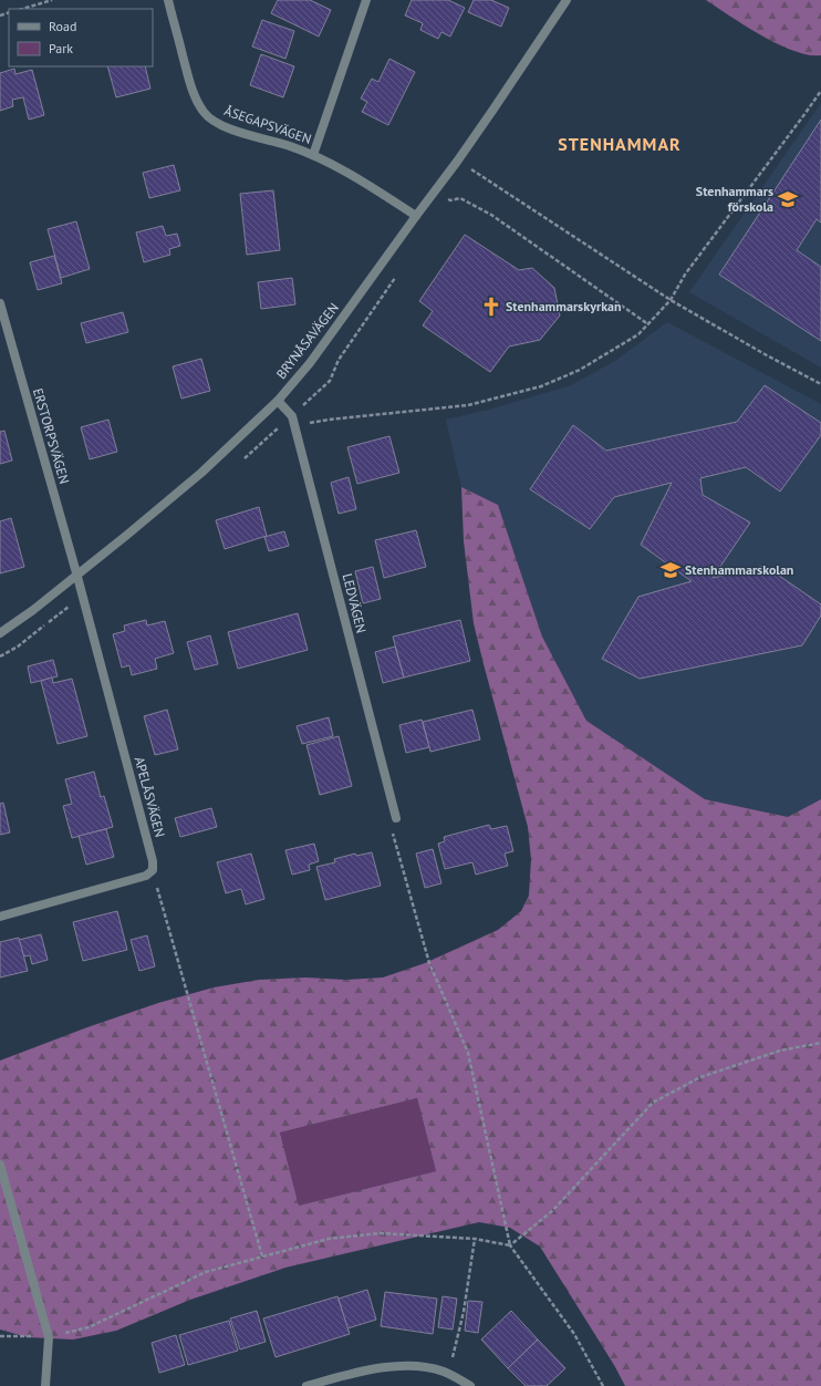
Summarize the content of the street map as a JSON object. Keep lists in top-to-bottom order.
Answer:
{
  "streets": {
    "street": [
      "ÅSEGAPSVÄGEN",
      "BRYNÅSAVÄGEN",
      "ERSTORPSVÄGEN",
      "LEDVÄGEN",
      "APELÅSVÄGEN"
    ]
  },
  "crossings": [
    ["ÅSEGAPSVÄGEN", "BRYNÅSAVÄGEN"],
    ["BRYNÅSAVÄGEN", "ERSTORPSVÄGEN"],
    ["BRYNÅSAVÄGEN", "LEDVÄGEN"],
    ["BRYNÅSAVÄGEN", "APELÅSVÄGEN"],
    ["ERSTORPSVÄGEN", "APELÅSVÄGEN"]
  ],
  "districts": ["STENHAMMAR"],
  "places": {
    "school or university": ["Stenhammars förskola", "Stenhammarskolan"],
    "church": ["Stenhammarskyrkan"]
  },
  "legend": ["Road", "Park"]
}
